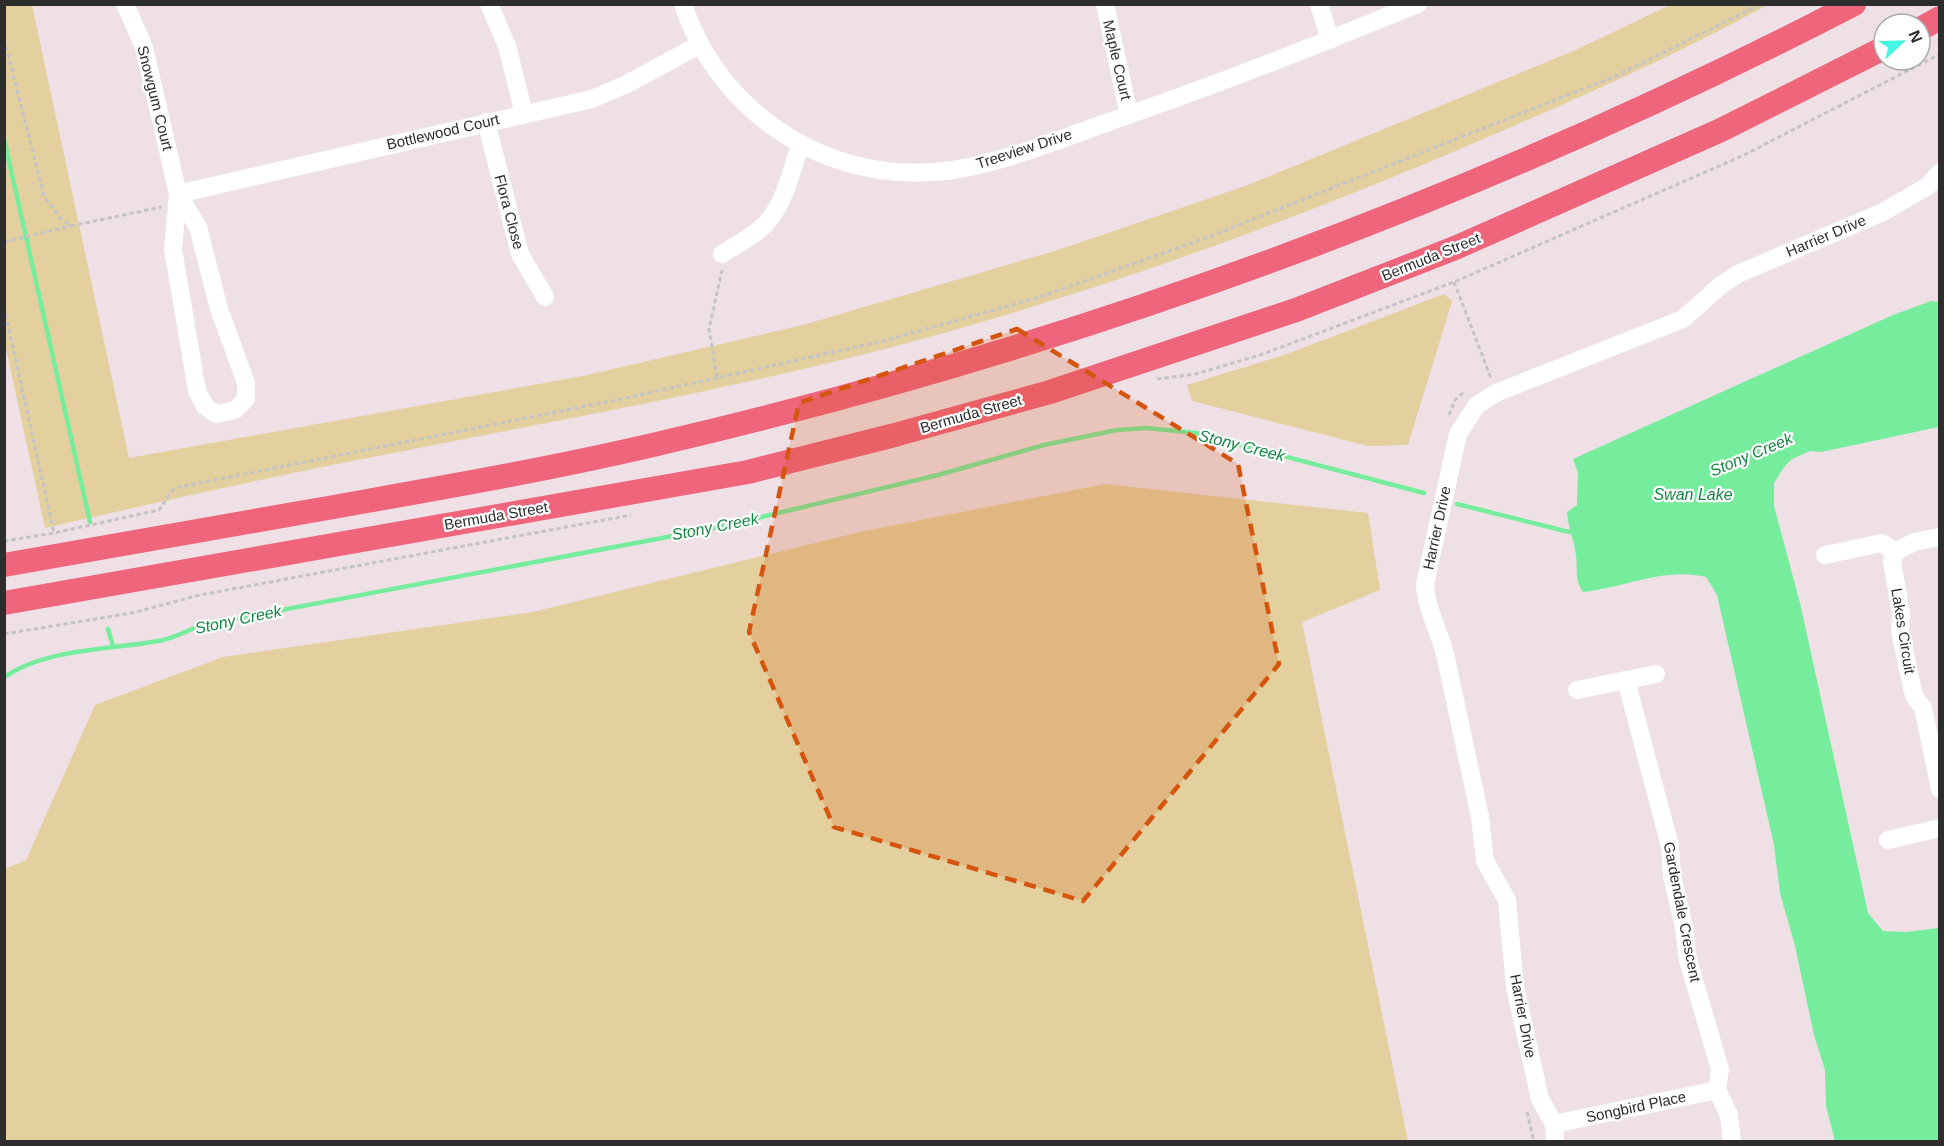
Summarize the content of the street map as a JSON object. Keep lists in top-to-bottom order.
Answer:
{
  "streets": {
    "main road": ["Bermuda Street"],
    "street": [
      "Maple Court",
      "Snowgum Court",
      "Bottlewood Court",
      "Treeview Drive",
      "Flora Close",
      "Harrier Drive",
      "Lakes Circuit",
      "Gardendale Crescent",
      "Songbird Place"
    ]
  },
  "crossings": [
    ["Maple Court", "Treeview Drive"],
    ["Snowgum Court", "Bottlewood Court"],
    ["Bottlewood Court", "Treeview Drive"],
    ["Bottlewood Court", "Flora Close"],
    ["Harrier Drive", "Songbird Place"],
    ["Gardendale Crescent", "Songbird Place"]
  ],
  "water": ["Stony Creek", "Swan Lake"],
  "north": "right"
}
